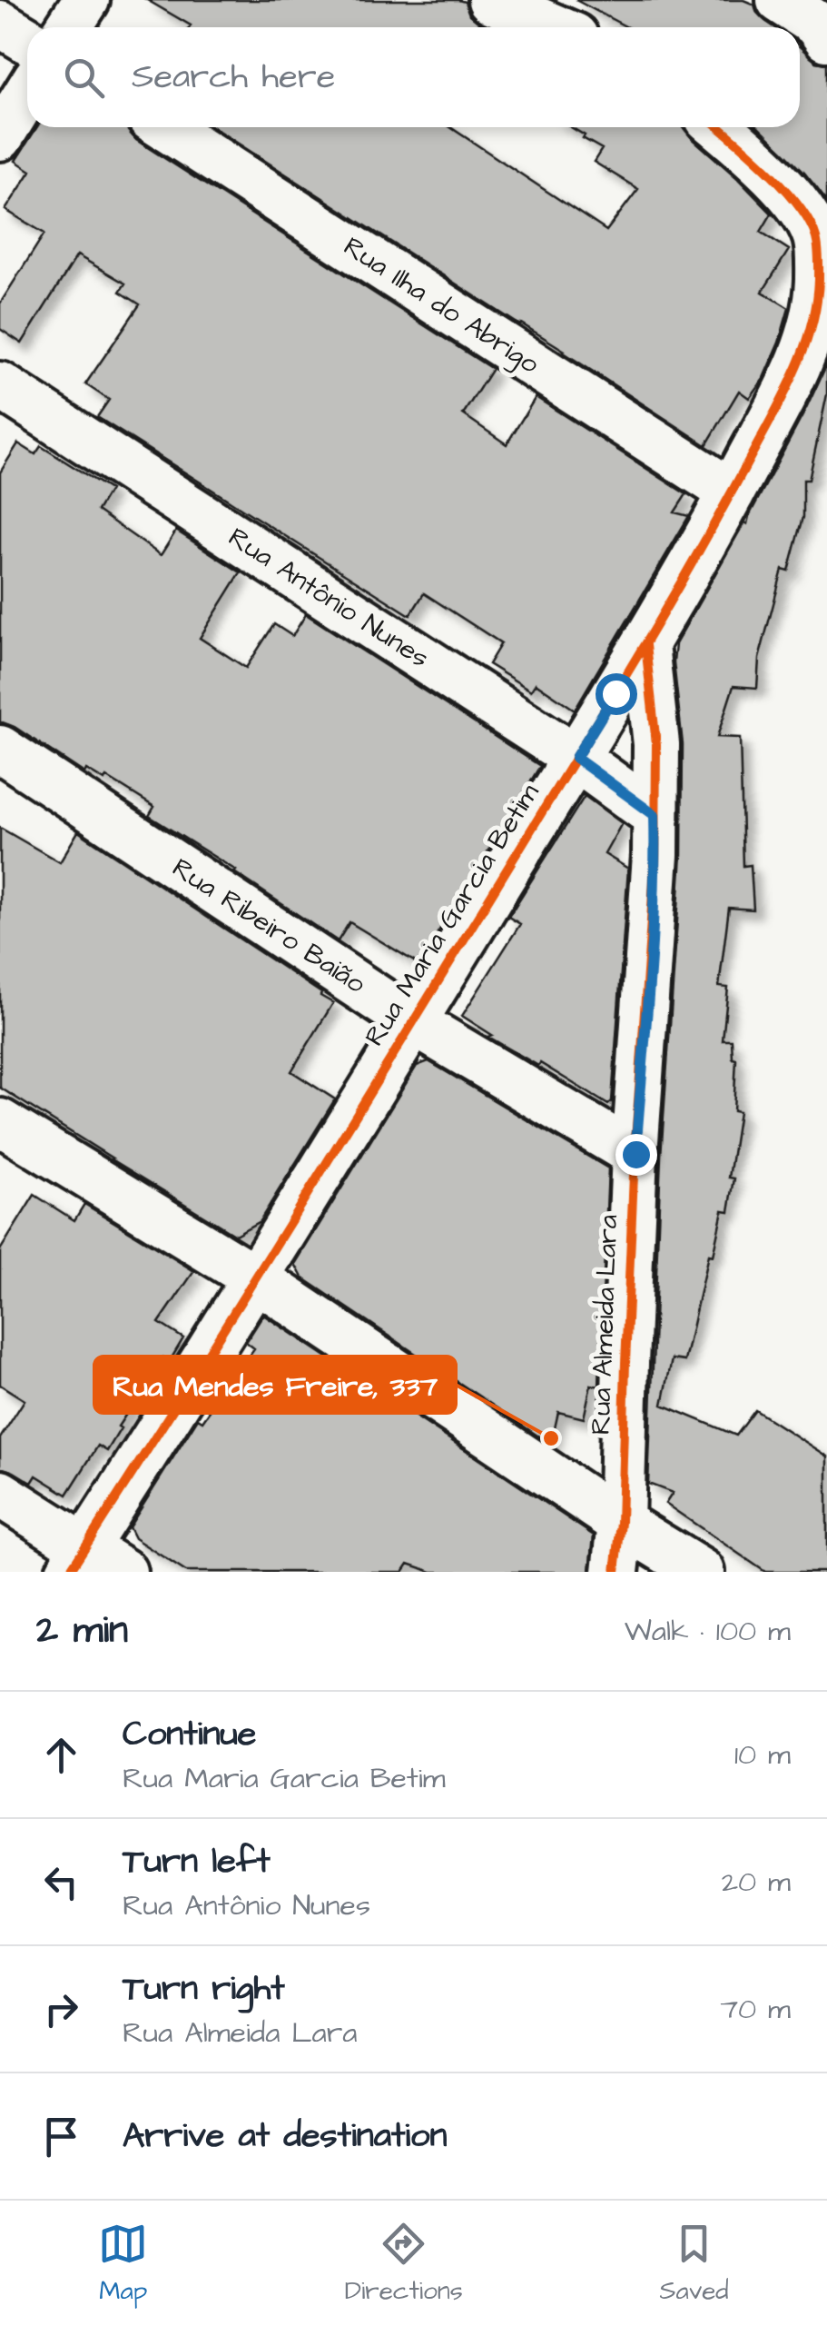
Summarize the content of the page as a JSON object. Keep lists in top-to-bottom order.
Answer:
{
  "streets": {
    "street": [
      "Rua Ilha do Abrigo",
      "Rua Antônio Nunes",
      "Rua Maria Garcia Betim",
      "Rua Ribeiro Baião",
      "Rua Almeida Lara"
    ]
  },
  "crossings": [
    ["Rua Ilha do Abrigo", "Rua Maria Garcia Betim"],
    ["Rua Antônio Nunes", "Rua Maria Garcia Betim"],
    ["Rua Antônio Nunes", "Rua Almeida Lara"],
    ["Rua Maria Garcia Betim", "Rua Ribeiro Baião"],
    ["Rua Maria Garcia Betim", "Rua Almeida Lara"],
    ["Rua Ribeiro Baião", "Rua Almeida Lara"]
  ],
  "places": ["Rua Mendes Freire, 337"],
  "page": {
    "search": "Search here",
    "heading": ["2 min", "Walk · 100 m"],
    "list": [
      ["Continue", "Rua Maria Garcia Betim", "10 m"],
      ["Turn left", "Rua Antônio Nunes", "20 m"],
      ["Turn right", "Rua Almeida Lara", "70 m"],
      "Arrive at destination"
    ],
    "nav": ["Map", "Directions", "Saved"]
  }
}
